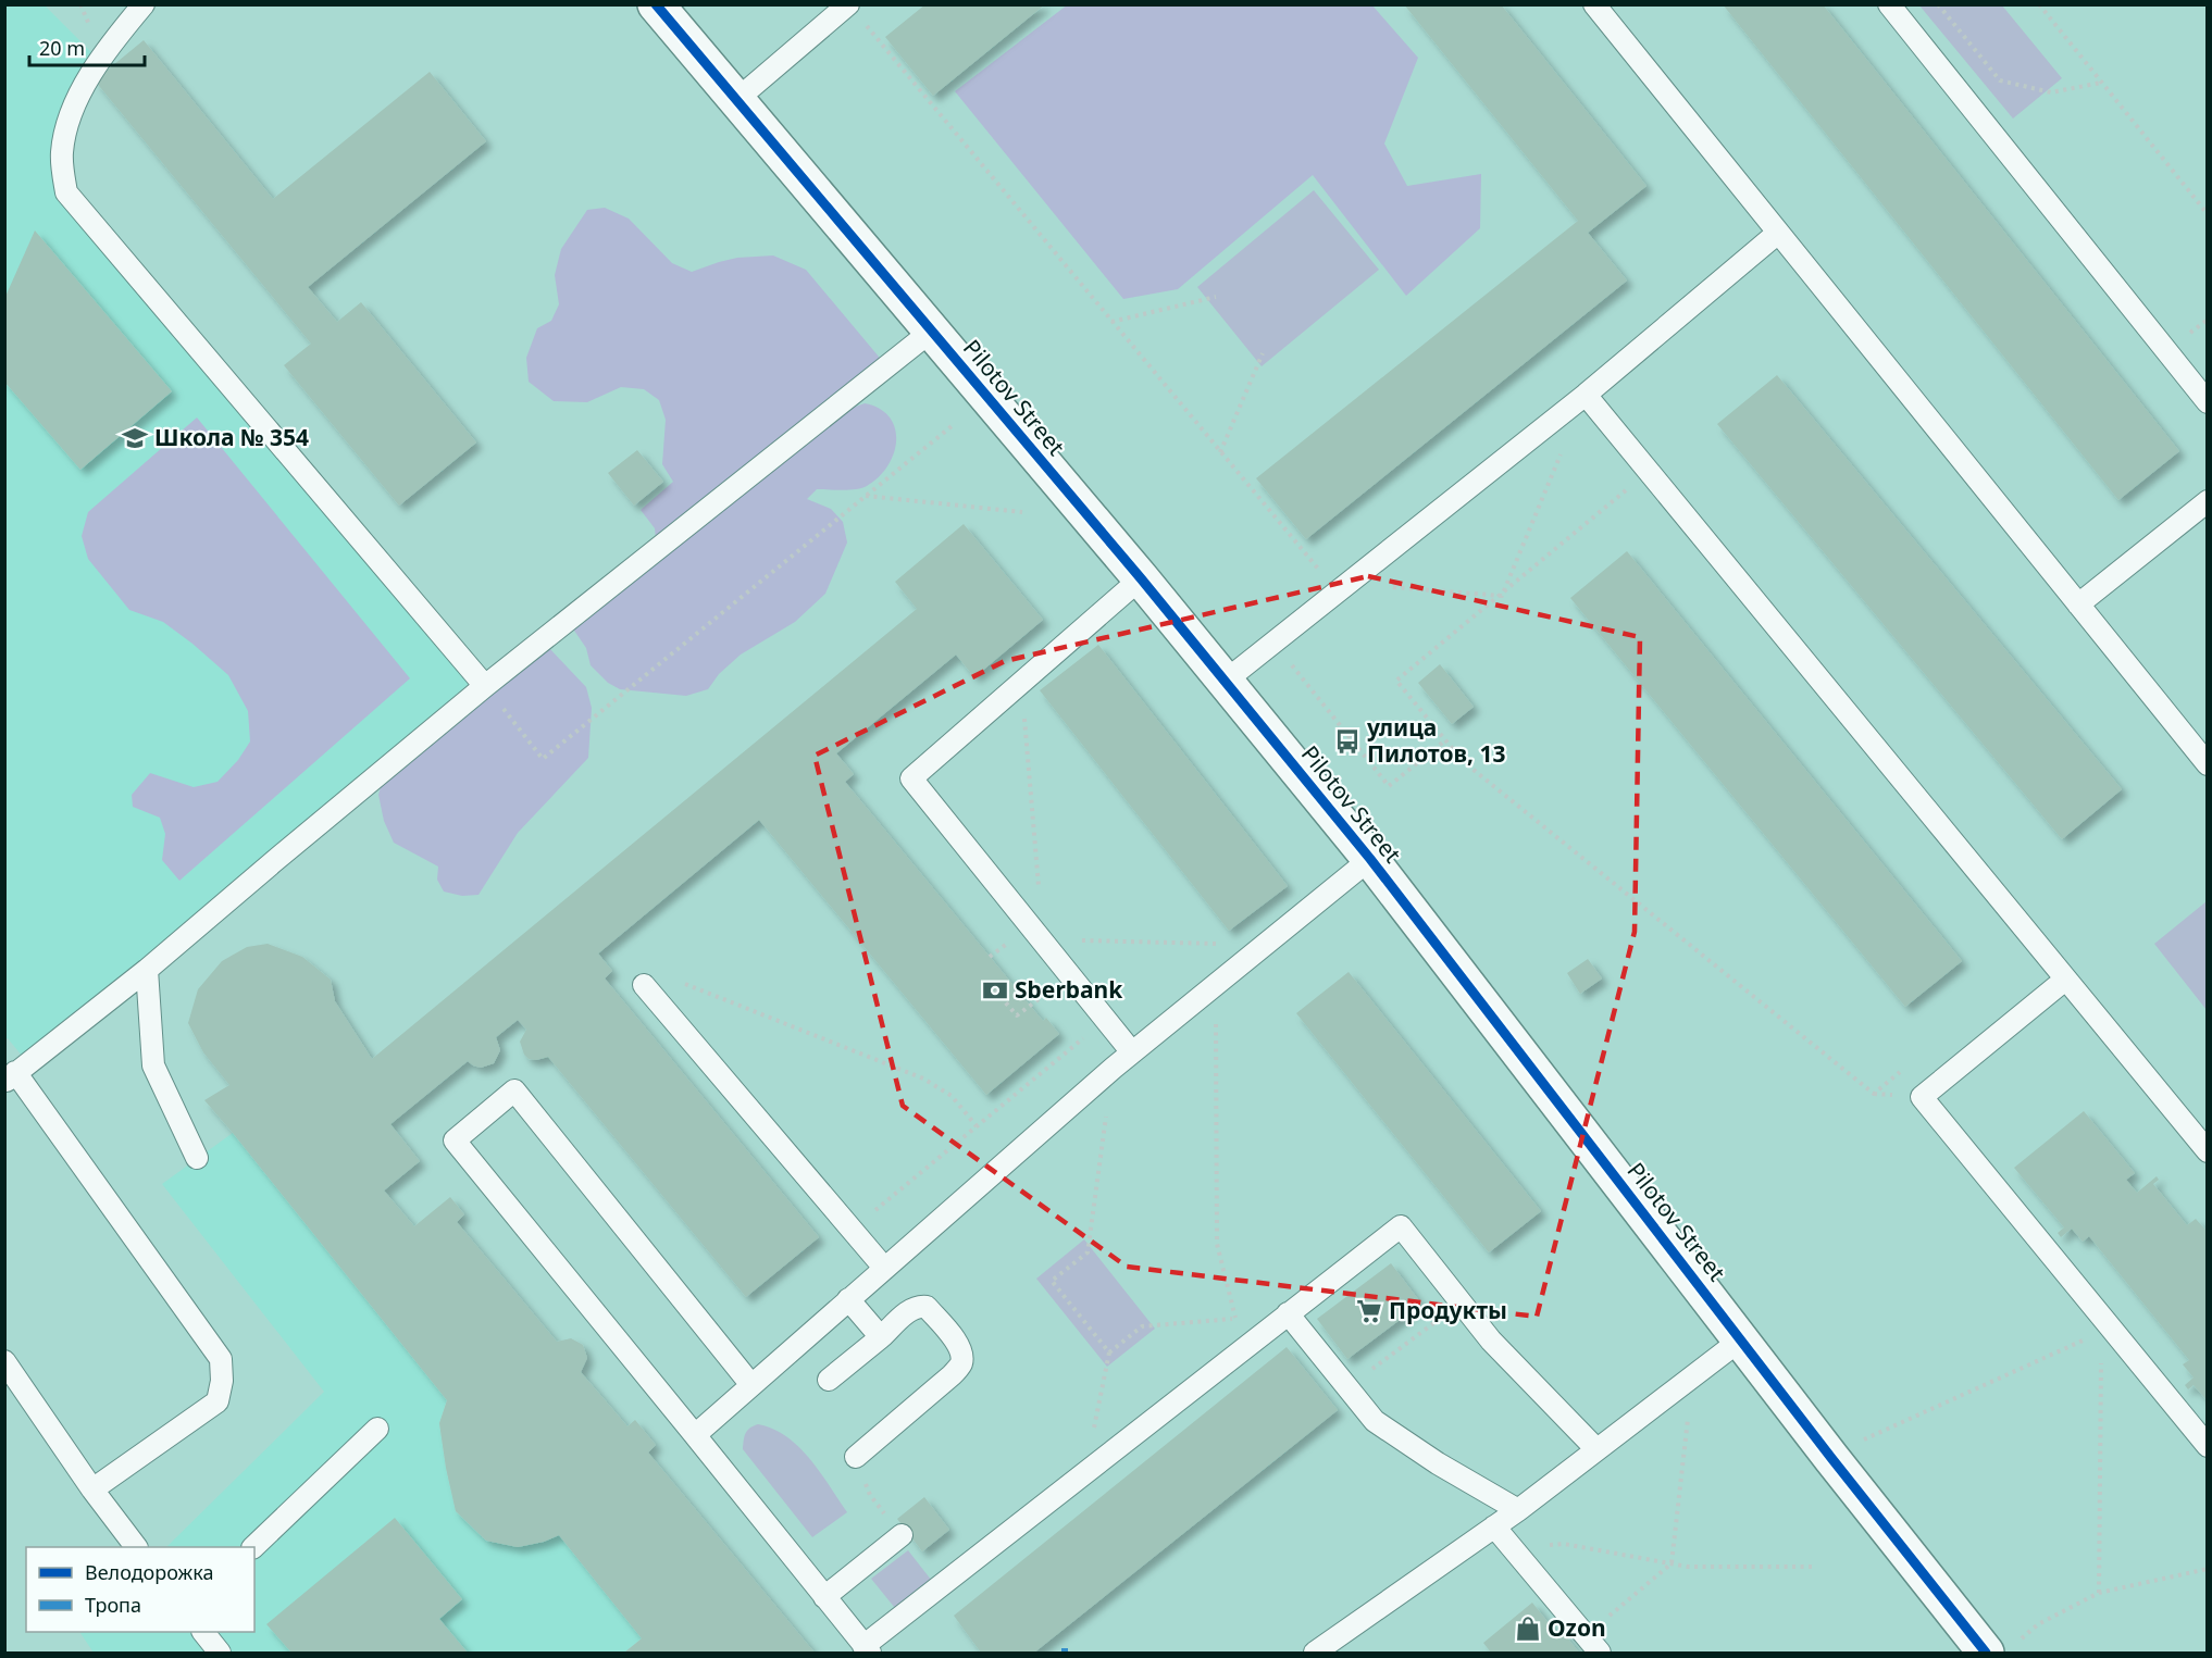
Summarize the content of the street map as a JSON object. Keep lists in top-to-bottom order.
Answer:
{
  "streets": {
    "street": ["Pilotov Street"]
  },
  "places": {
    "school or university": ["Школа № 354"],
    "bus stop": ["улица Пилотов, 13"],
    "bank": ["Sberbank"],
    "supermarket": ["Продукты"],
    "shop": ["Ozon"]
  },
  "legend": ["Велодорожка", "Тропа"],
  "scale_bar": "20 m"
}
